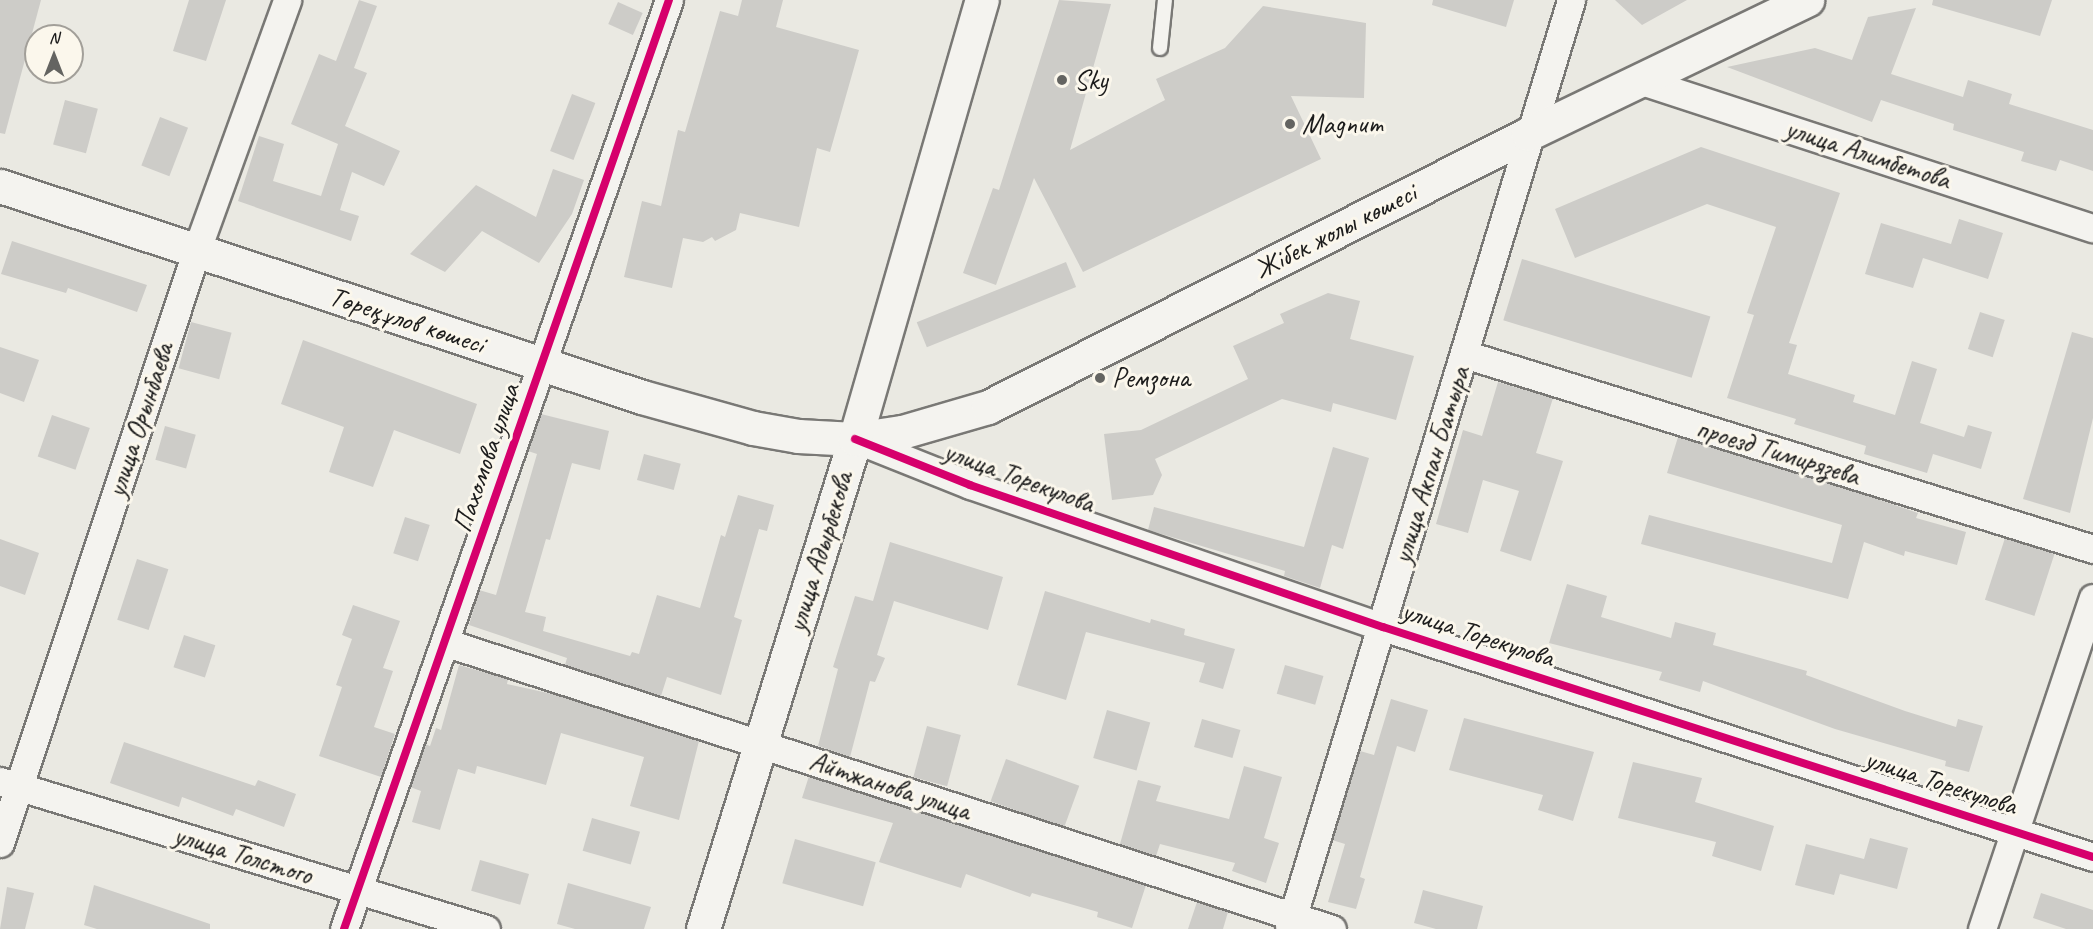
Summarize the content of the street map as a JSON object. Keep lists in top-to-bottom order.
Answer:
{
  "streets": {
    "main road": ["Жібек жолы көшесі", "Төреқұлов көшесі", "улица Адырбекова"],
    "street": [
      "улица Алимбетова",
      "улица Орынбаева",
      "проезд Тимирязева",
      "Пахомова улица",
      "улица Акпан Батыра",
      "улица Торекулова",
      "Айтжанова улица",
      "улица Толстого"
    ]
  },
  "crossings": [
    ["улица Алимбетова", "Жібек жолы көшесі"],
    ["Жібек жолы көшесі", "Төреқұлов көшесі"],
    ["Жібек жолы көшесі", "улица Акпан Батыра"],
    ["Жібек жолы көшесі", "улица Торекулова"],
    ["Жібек жолы көшесі", "улица Адырбекова"],
    ["Төреқұлов көшесі", "улица Орынбаева"],
    ["Төреқұлов көшесі", "Пахомова улица"],
    ["Төреқұлов көшесі", "улица Торекулова"],
    ["Төреқұлов көшесі", "улица Адырбекова"],
    ["улица Орынбаева", "улица Толстого"],
    ["проезд Тимирязева", "улица Акпан Батыра"],
    ["Пахомова улица", "Айтжанова улица"],
    ["Пахомова улица", "улица Толстого"],
    ["улица Акпан Батыра", "улица Торекулова"],
    ["улица Акпан Батыра", "Айтжанова улица"],
    ["улица Торекулова", "улица Адырбекова"],
    ["улица Адырбекова", "Айтжанова улица"]
  ],
  "places": ["Sky", "Magnum", "Ремзона"],
  "north": "top"
}
